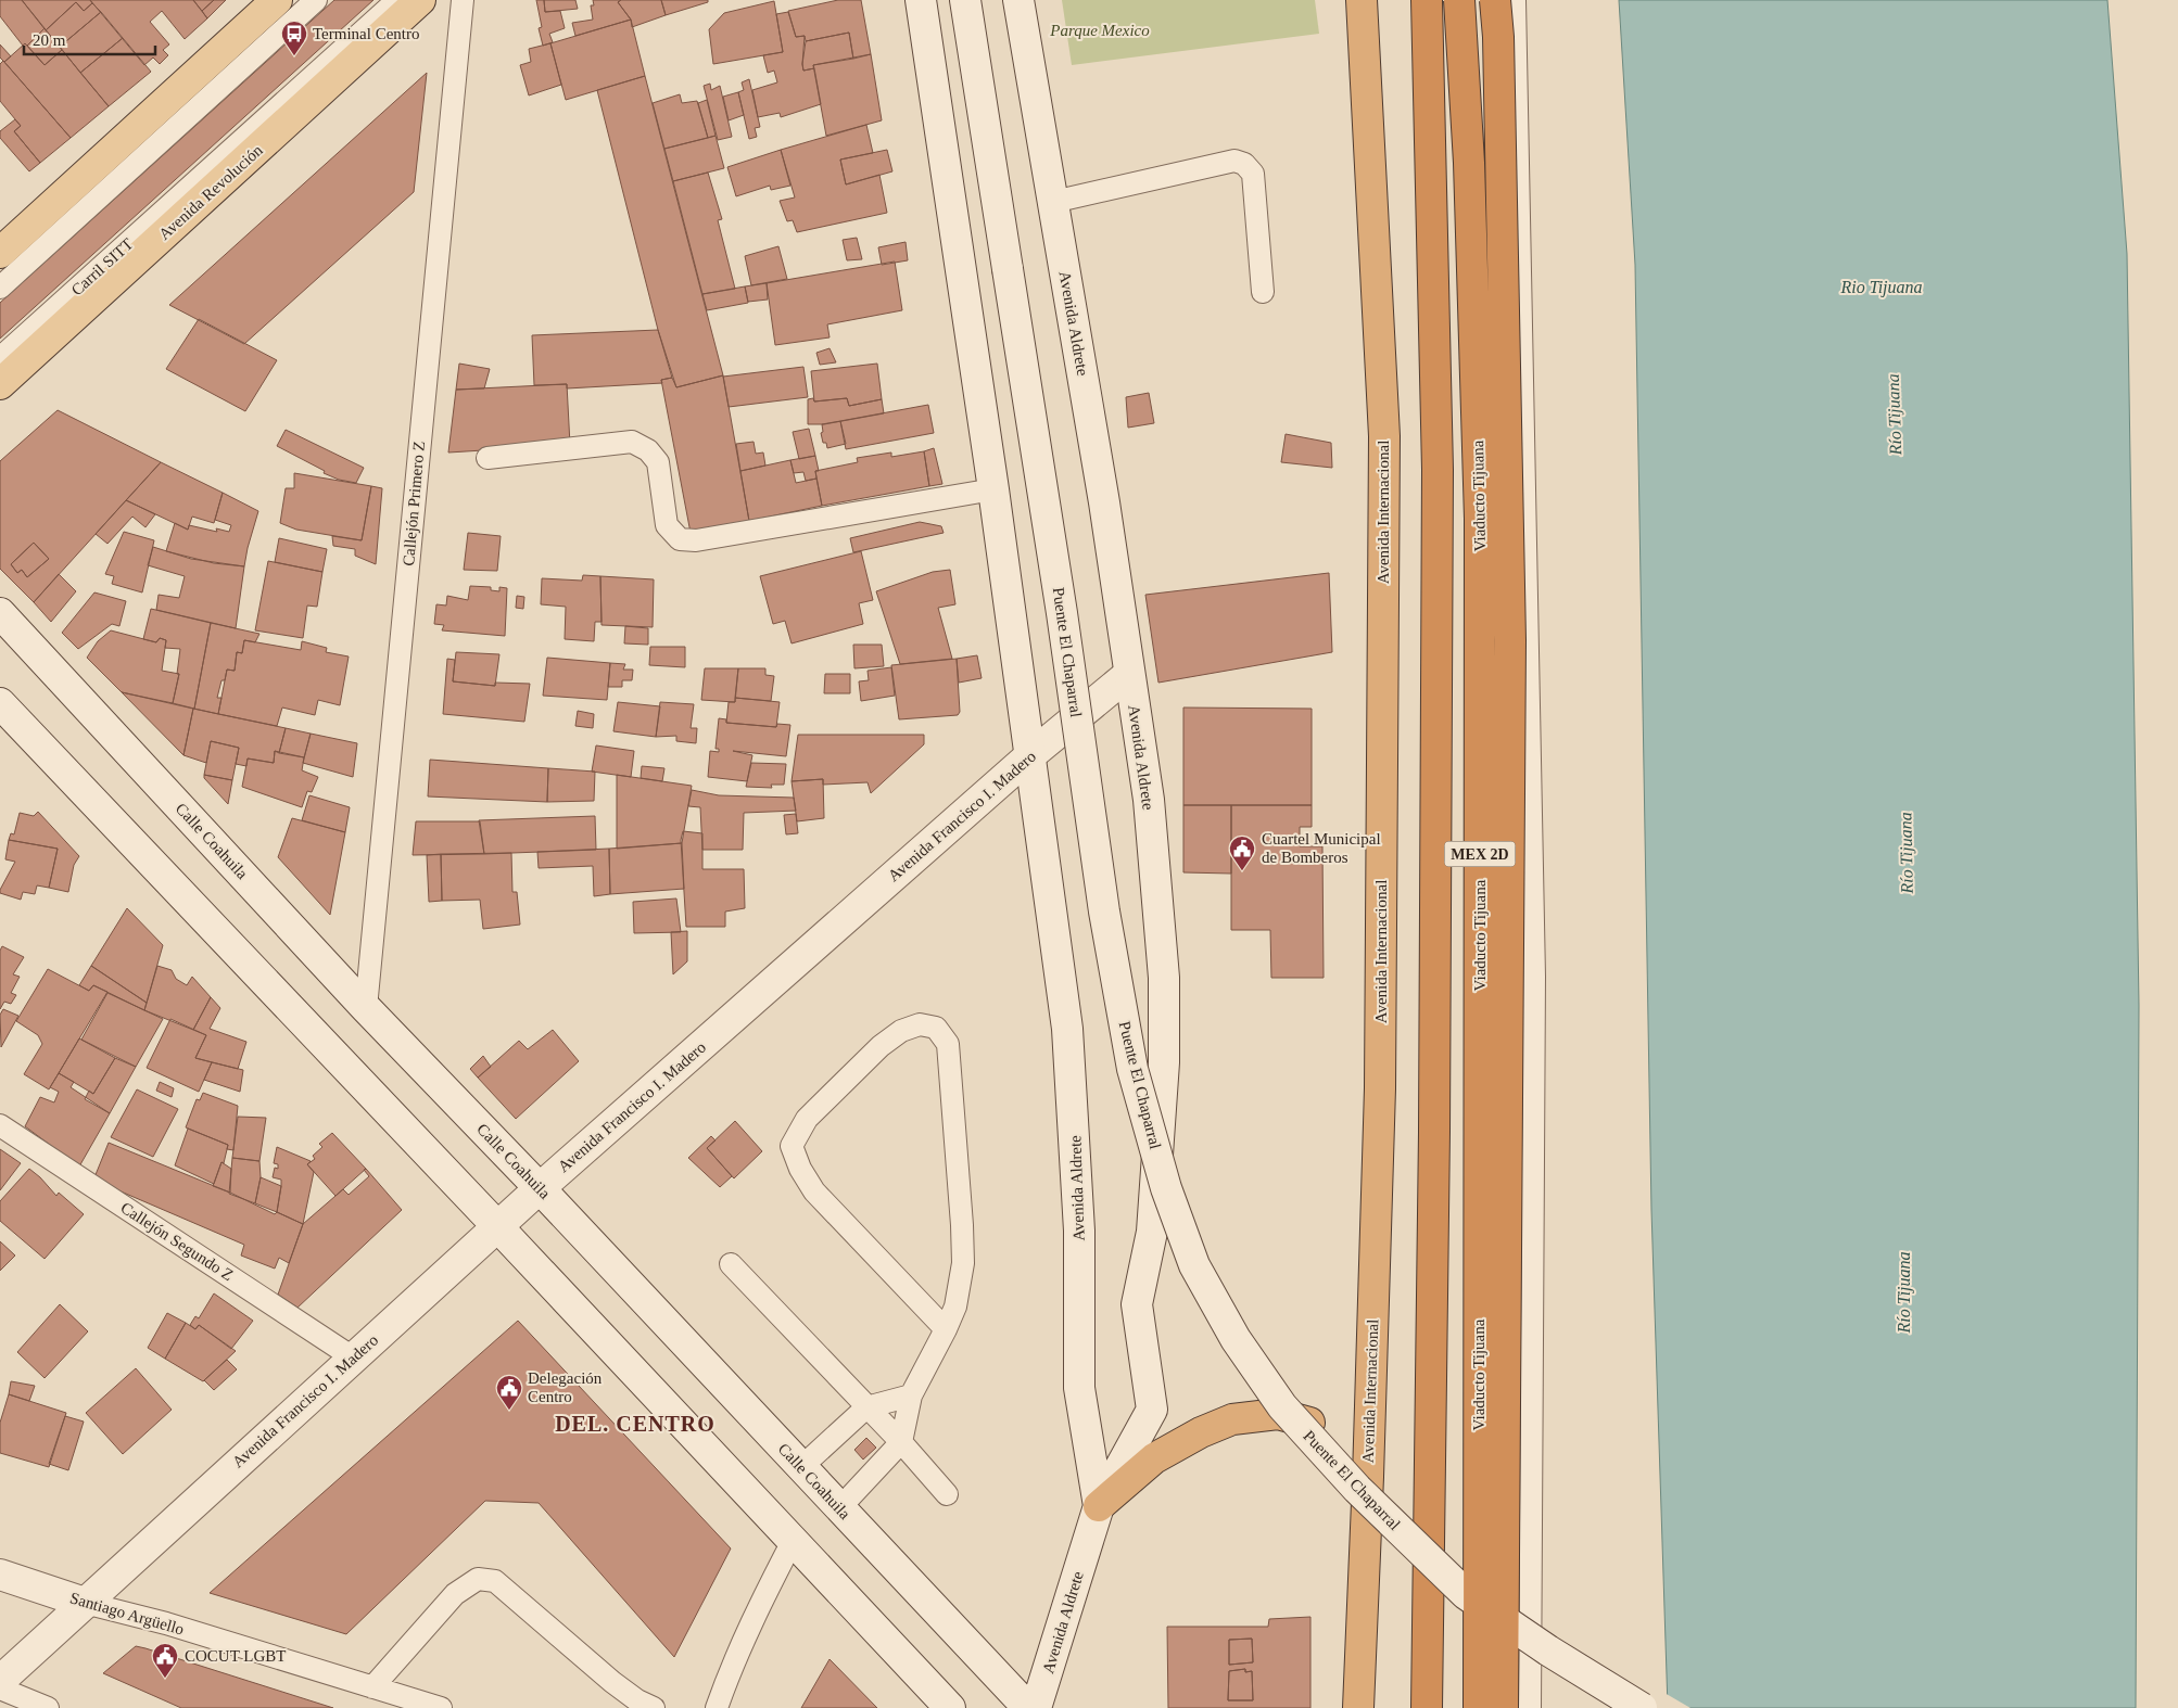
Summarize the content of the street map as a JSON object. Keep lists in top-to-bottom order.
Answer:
{
  "streets": {
    "highway": ["Viaducto Tijuana", "Avenida Internacional", "MEX 2D"],
    "main road": [
      "Avenida Revolución",
      "Avenida Aldrete",
      "Puente El Chaparral",
      "Avenida Francisco I. Madero",
      "Calle Coahuila",
      "Santiago Argüello"
    ],
    "lane": ["Carril SITT", "Callejón Primero Z", "Callejón Segundo Z"]
  },
  "crossings": [
    ["Avenida Aldrete", "Avenida Francisco I. Madero"],
    ["Callejón Primero Z", "Calle Coahuila"],
    ["Avenida Francisco I. Madero", "Calle Coahuila"],
    ["Avenida Francisco I. Madero", "Callejón Segundo Z"],
    ["Avenida Francisco I. Madero", "Santiago Argüello"]
  ],
  "districts": ["DEL. CENTRO"],
  "water": ["Rio Tijuana", "Río Tijuana"],
  "parks": ["Parque Mexico"],
  "places": {
    "bus stop": ["Terminal Centro"],
    "public building": ["Cuartel Municipal de Bomberos", "Delegación Centro", "COCUT LGBT"]
  },
  "scale_bar": "20 m"
}
